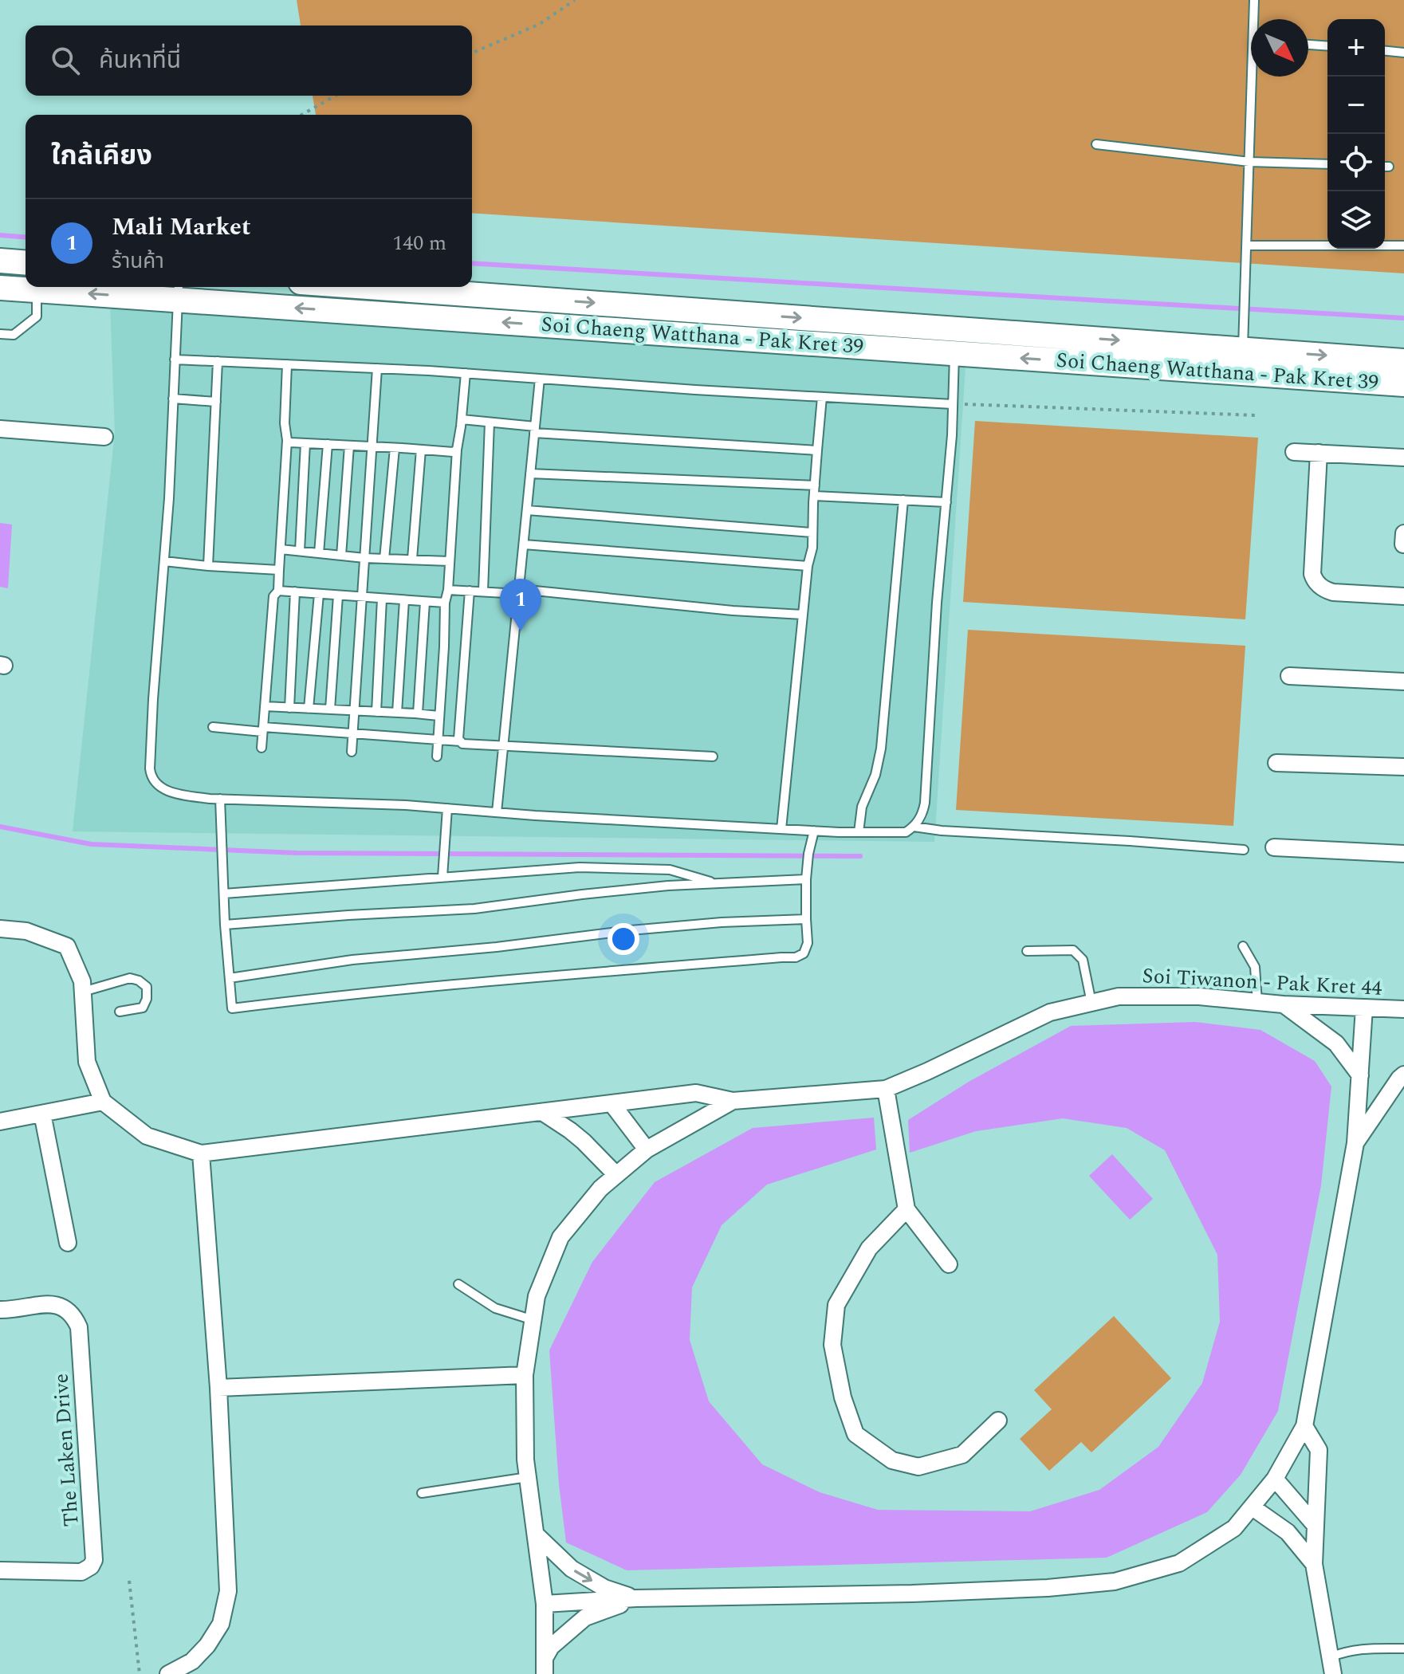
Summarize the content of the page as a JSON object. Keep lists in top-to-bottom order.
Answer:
{
  "streets": {
    "main road": ["Soi Chaeng Watthana - Pak Kret 39"],
    "street": ["Soi Tiwanon - Pak Kret 44", "The Laken Drive"]
  },
  "north": "bottom right",
  "page": {
    "map_buttons": ["+", "−"],
    "search": "ค้นหาที่นี่",
    "heading": "ใกล้เคียง",
    "list": [
      {
        "mark": "1",
        "name": "Mali Market",
        "note": "ร้านค้า",
        "value": "140 m"
      }
    ],
    "pins": "1"
  }
}
